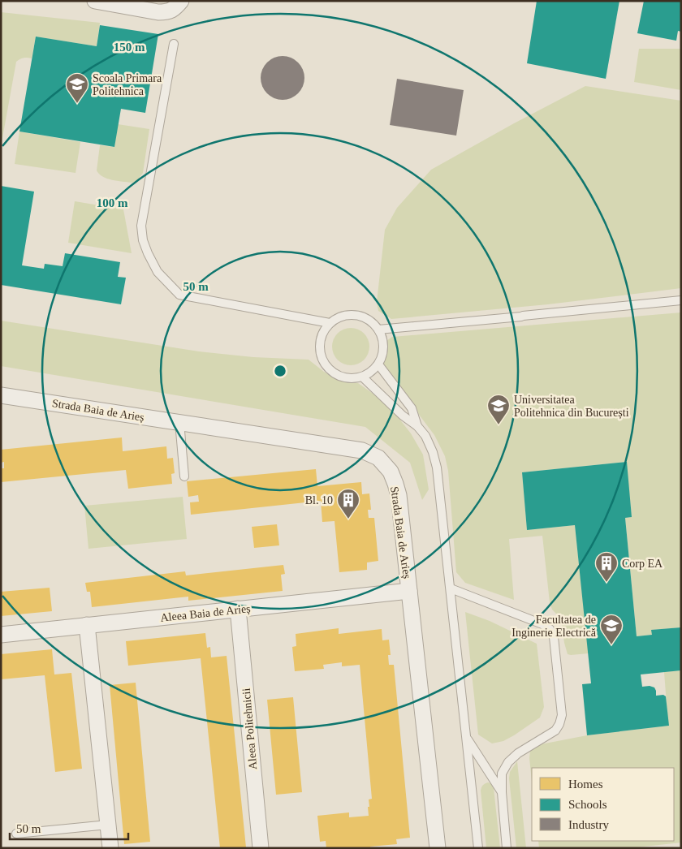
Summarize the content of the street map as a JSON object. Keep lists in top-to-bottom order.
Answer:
{
  "streets": {
    "street": ["Strada Baia de Arieș", "Aleea Baia de Arieș", "Aleea Politehnicii"]
  },
  "crossings": [
    ["Strada Baia de Arieș", "Aleea Baia de Arieș"],
    ["Aleea Baia de Arieș", "Aleea Politehnicii"]
  ],
  "places": {
    "school or university": ["Scoala Primara Politehnica", "Universitatea Politehnica din București", "Facultatea de Inginerie Electrică"],
    "building": ["Bl. 10", "Corp EA"]
  },
  "legend": ["Homes", "Schools", "Industry"],
  "scale_bar": "50 m",
  "rings": ["150 m", "100 m", "50 m"]
}
